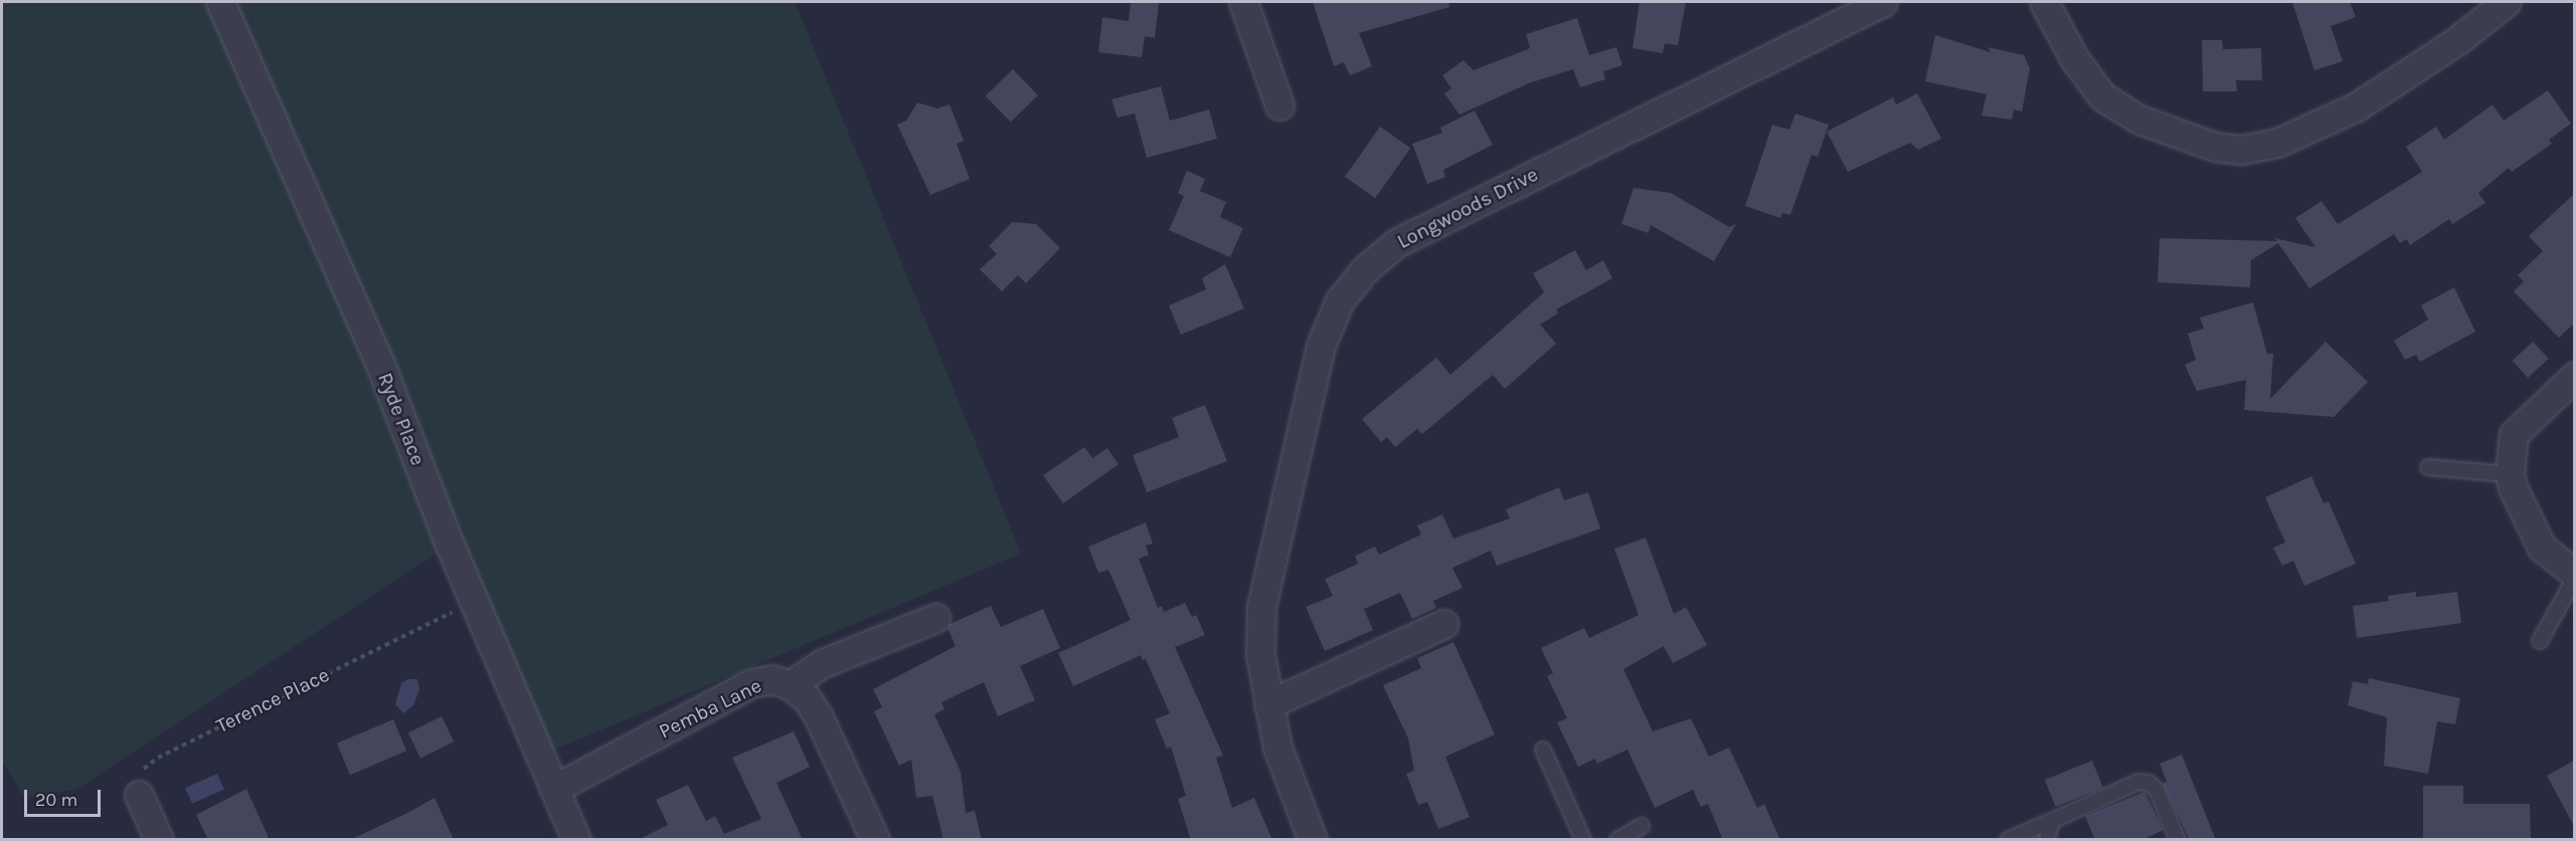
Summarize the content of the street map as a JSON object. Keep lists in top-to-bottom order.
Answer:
{
  "streets": {
    "street": ["Longwoods Drive", "Ryde Place", "Pemba Lane"],
    "path": ["Terence Place"]
  },
  "crossings": [
    ["Ryde Place", "Terence Place"],
    ["Ryde Place", "Pemba Lane"]
  ],
  "scale_bar": "20 m"
}
